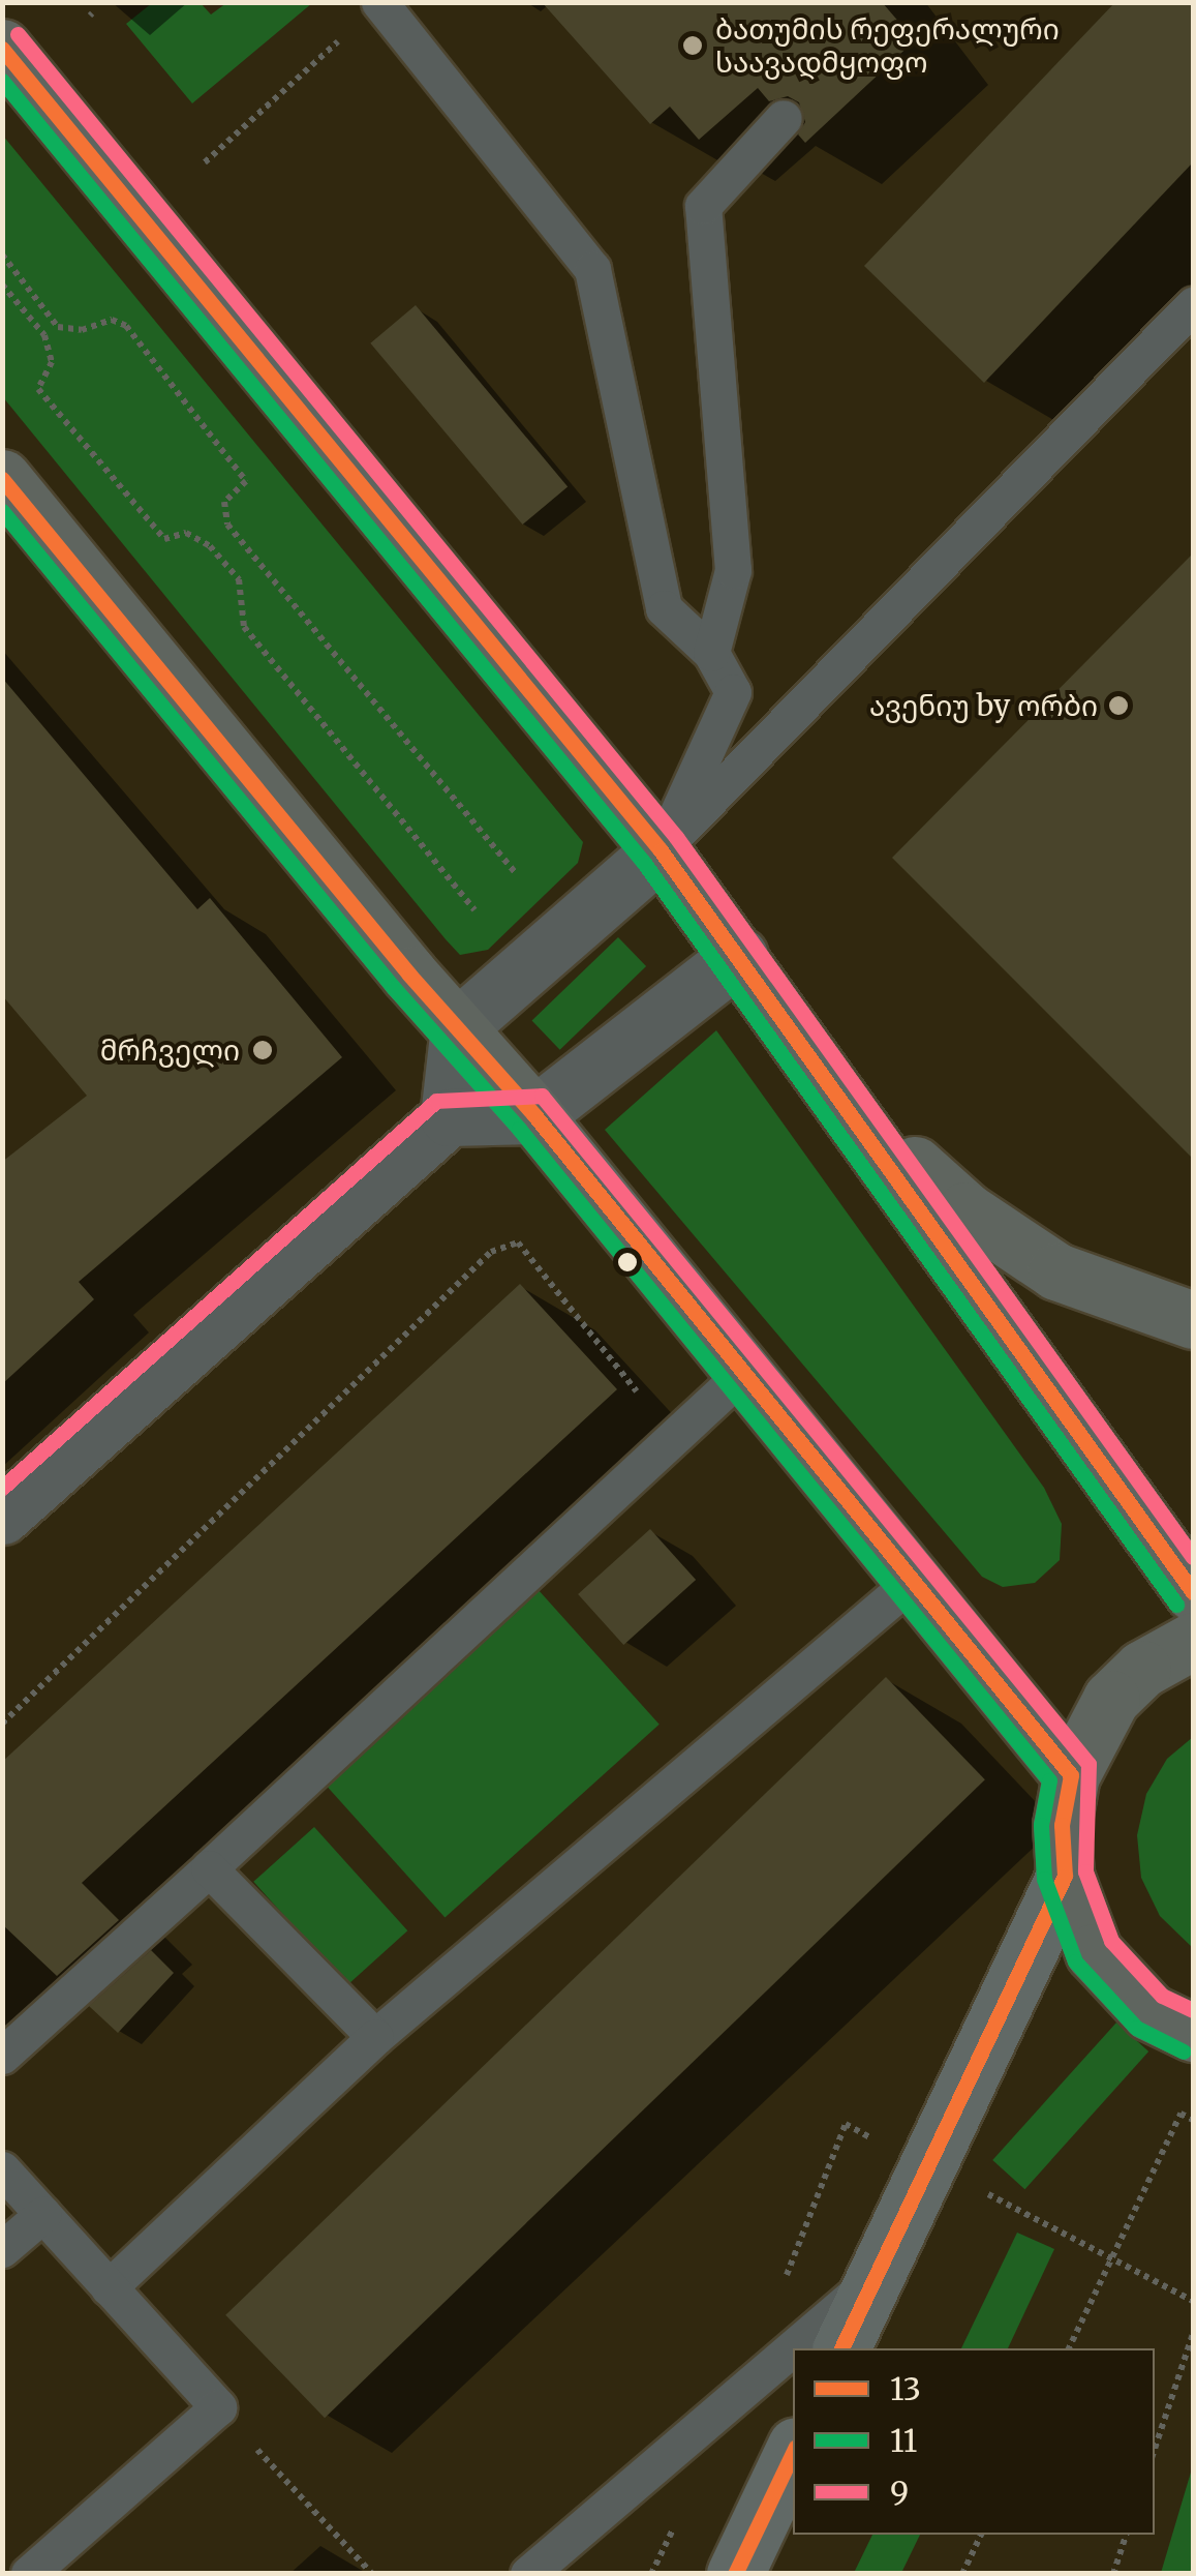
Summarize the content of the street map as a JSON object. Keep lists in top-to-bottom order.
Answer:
{
  "places": ["ბათუმის რეფერალური საავადმყოფო", "ავენიუ by ორბი", "მრჩველი"],
  "lines": ["transit line 9", "transit line 13", "transit line 11"],
  "legend": ["13", "11", "9"]
}
